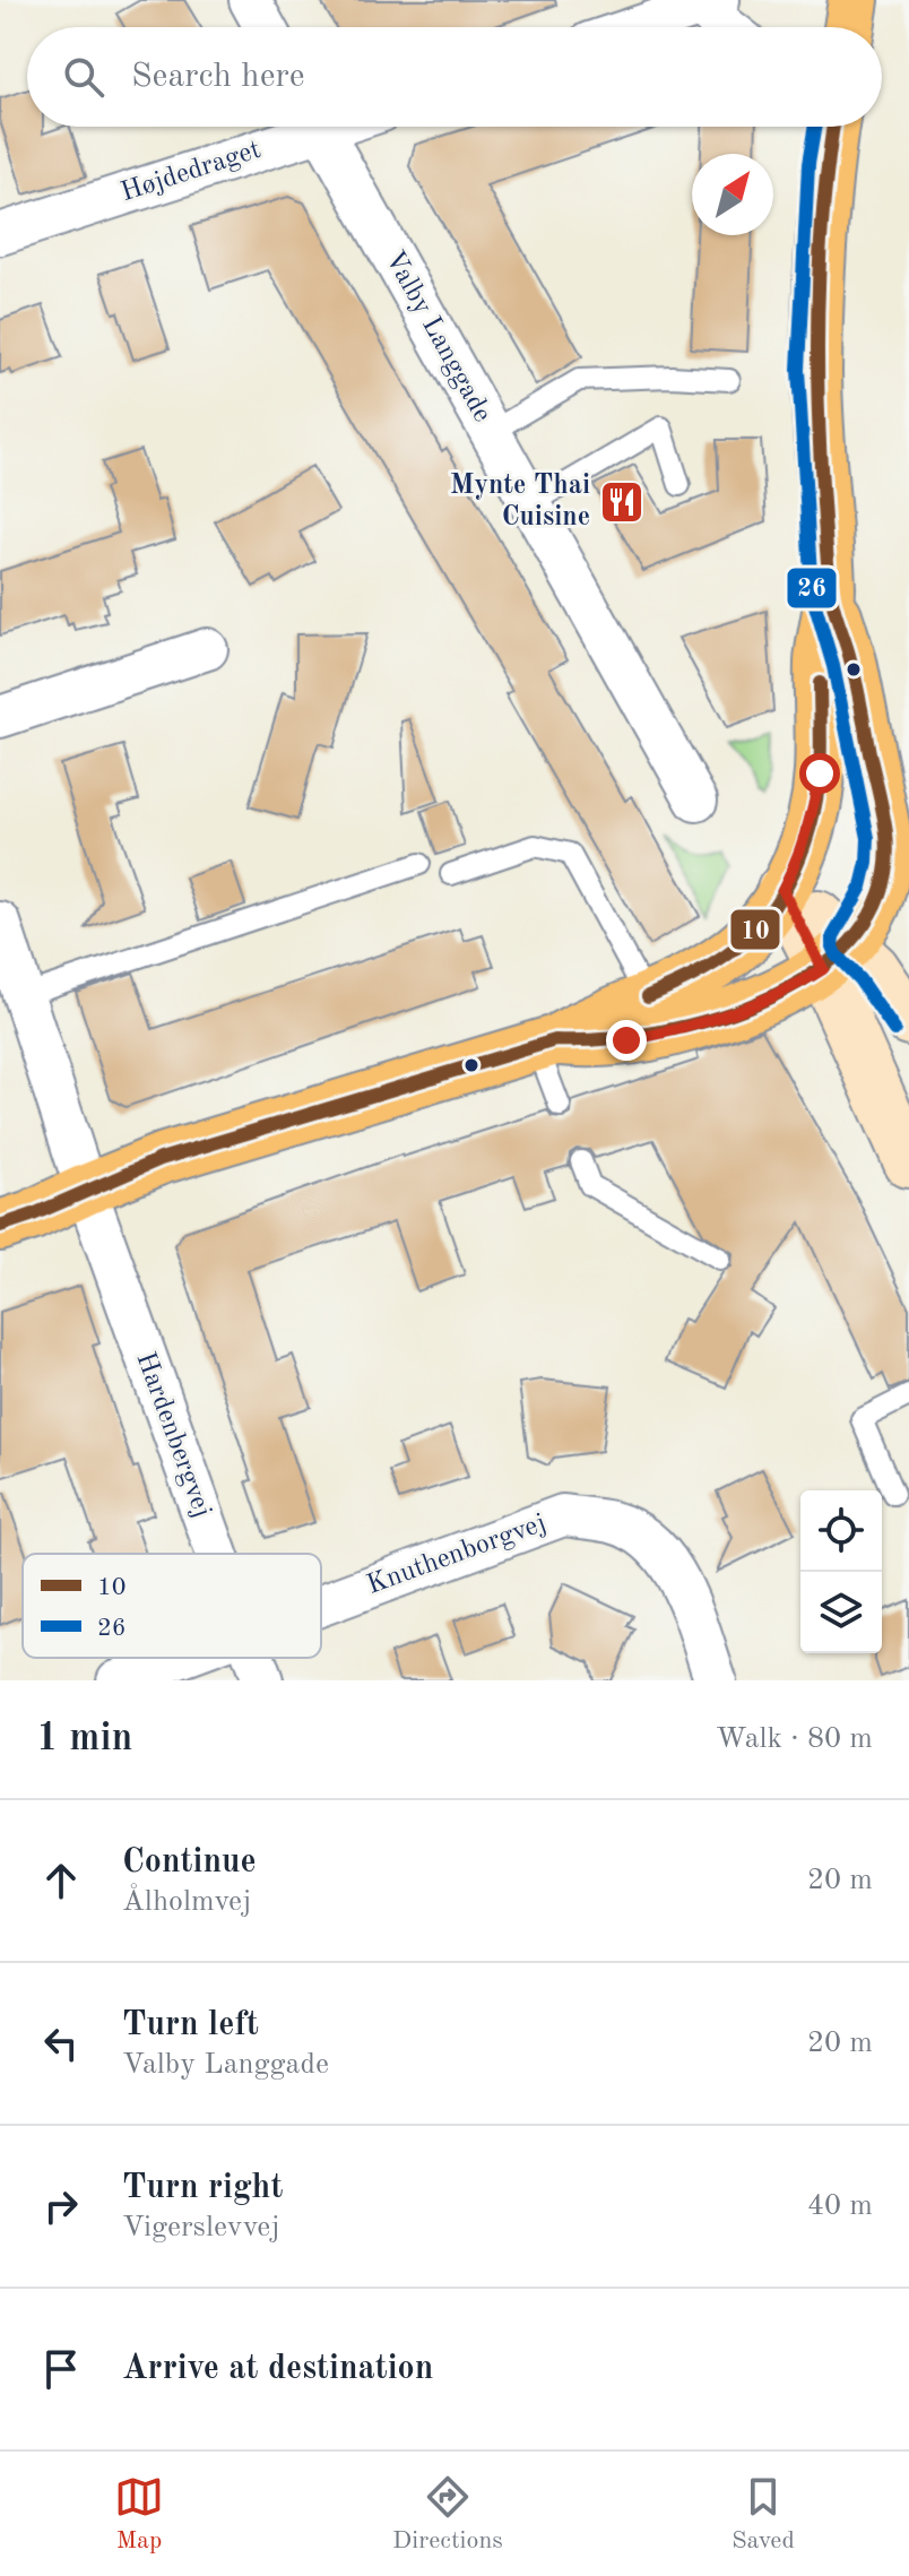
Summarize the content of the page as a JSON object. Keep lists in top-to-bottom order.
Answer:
{
  "streets": {
    "street": [
      "Højdedraget",
      "Valby Langgade",
      "Hardenbergvej",
      "Knuthenborgvej"
    ]
  },
  "places": {
    "restaurant": ["Mynte Thai Cuisine"]
  },
  "lines": ["transit line 10", "transit line 26"],
  "legend": ["10", "26"],
  "north": "top right",
  "page": {
    "search": "Search here",
    "heading": ["1 min", "Walk · 80 m"],
    "list": [
      ["Continue", "Ålholmvej", "20 m"],
      ["Turn left", "Valby Langgade", "20 m"],
      ["Turn right", "Vigerslevvej", "40 m"],
      "Arrive at destination"
    ],
    "nav": ["Map", "Directions", "Saved"]
  }
}
